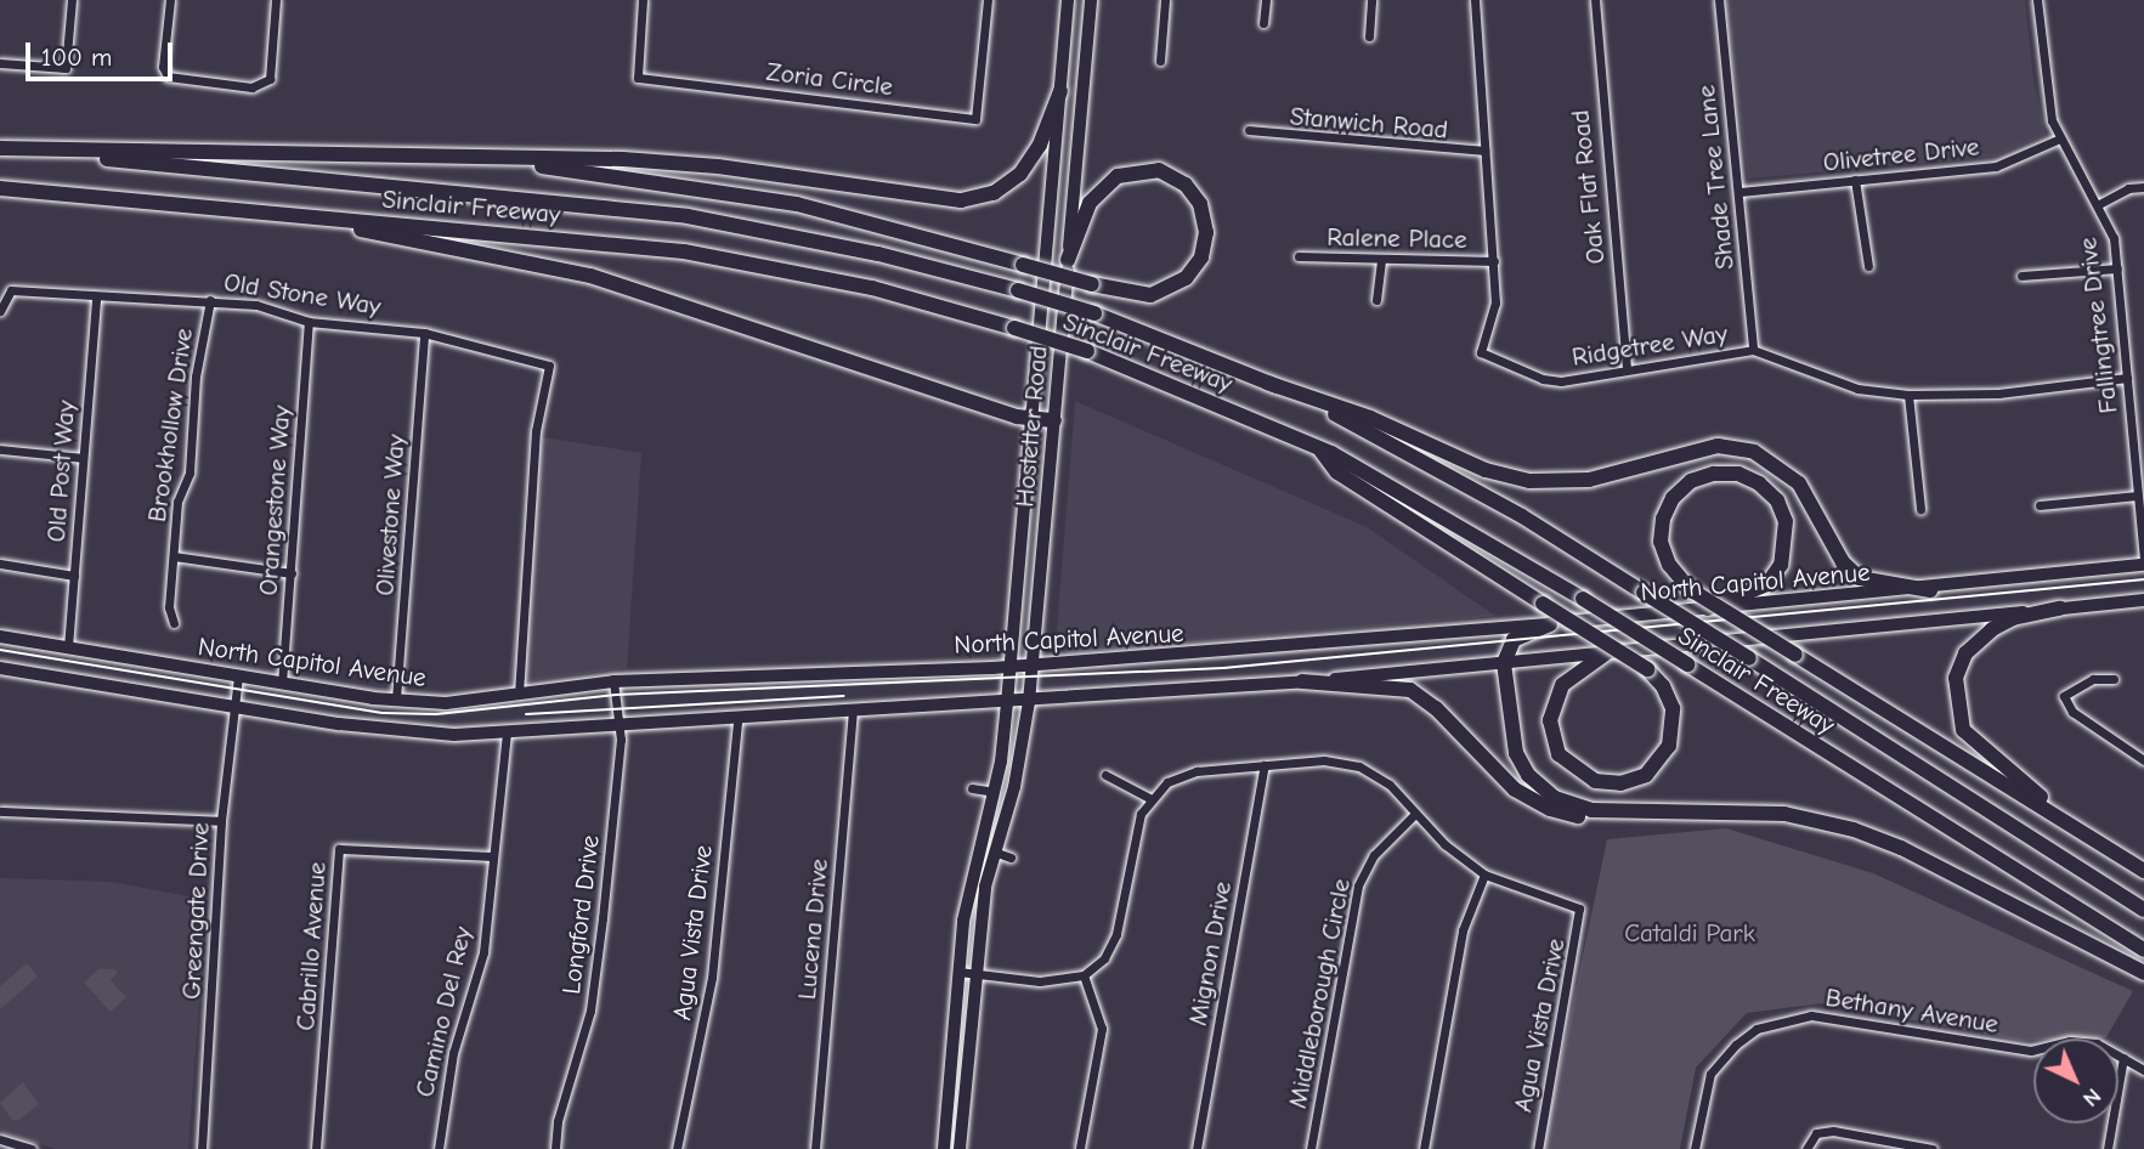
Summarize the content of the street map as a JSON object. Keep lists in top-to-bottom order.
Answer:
{
  "streets": {
    "highway": ["Sinclair Freeway"],
    "main road": ["Hostetter Road", "North Capitol Avenue"],
    "street": [
      "Zoria Circle",
      "Stanwich Road",
      "Olivetree Drive",
      "Shade Tree Lane",
      "Oak Flat Road",
      "Ralene Place",
      "Old Stone Way",
      "Fallingtree Drive",
      "Ridgetree Way",
      "Brookhollow Drive",
      "Old Post Way",
      "Orangestone Way",
      "Olivestone Way",
      "Greengate Drive",
      "Longford Drive",
      "Lucena Drive",
      "Agua Vista Drive",
      "Cabrillo Avenue",
      "Mignon Drive",
      "Middleborough Circle",
      "Bethany Avenue",
      "Camino Del Rey"
    ]
  },
  "crossings": [
    ["Stanwich Road", "Ridgetree Way"],
    ["Olivetree Drive", "Shade Tree Lane"],
    ["Olivetree Drive", "Fallingtree Drive"],
    ["Shade Tree Lane", "Ridgetree Way"],
    ["Oak Flat Road", "Ridgetree Way"],
    ["Ralene Place", "Ridgetree Way"],
    ["Old Stone Way", "Brookhollow Drive"],
    ["Old Stone Way", "Old Post Way"],
    ["Old Stone Way", "Orangestone Way"],
    ["Old Stone Way", "Olivestone Way"],
    ["Old Stone Way", "North Capitol Avenue"],
    ["Fallingtree Drive", "Ridgetree Way"],
    ["Fallingtree Drive", "North Capitol Avenue"],
    ["Hostetter Road", "North Capitol Avenue"],
    ["Old Post Way", "North Capitol Avenue"],
    ["Orangestone Way", "North Capitol Avenue"],
    ["Olivestone Way", "North Capitol Avenue"],
    ["North Capitol Avenue", "Greengate Drive"],
    ["North Capitol Avenue", "Longford Drive"],
    ["Cabrillo Avenue", "Camino Del Rey"]
  ],
  "parks": ["Cataldi Park"],
  "scale_bar": "100 m",
  "north": "bottom right"
}
